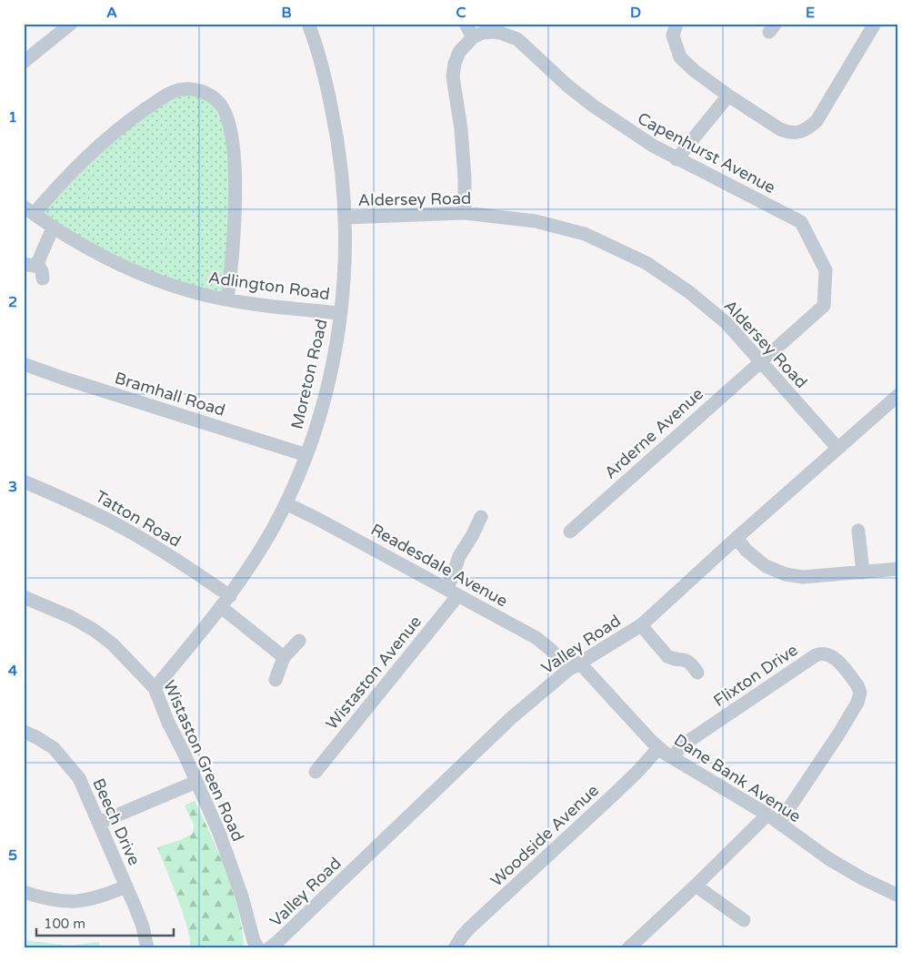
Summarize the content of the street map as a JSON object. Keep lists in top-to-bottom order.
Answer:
{
  "streets": {
    "street": [
      "Capenhurst Avenue",
      "Aldersey Road",
      "Adlington Road",
      "Moreton Road",
      "Bramhall Road",
      "Arderne Avenue",
      "Tatton Road",
      "Readesdale Avenue",
      "Valley Road",
      "Wistaston Avenue",
      "Flixton Drive",
      "Wistaston Green Road",
      "Dane Bank Avenue",
      "Beech Drive",
      "Woodside Avenue"
    ]
  },
  "crossings": [
    ["Capenhurst Avenue", "Aldersey Road"],
    ["Capenhurst Avenue", "Arderne Avenue"],
    ["Aldersey Road", "Moreton Road"],
    ["Aldersey Road", "Arderne Avenue"],
    ["Aldersey Road", "Valley Road"],
    ["Adlington Road", "Moreton Road"],
    ["Moreton Road", "Bramhall Road"],
    ["Moreton Road", "Tatton Road"],
    ["Moreton Road", "Readesdale Avenue"],
    ["Moreton Road", "Wistaston Green Road"],
    ["Readesdale Avenue", "Valley Road"],
    ["Readesdale Avenue", "Wistaston Avenue"],
    ["Readesdale Avenue", "Dane Bank Avenue"],
    ["Valley Road", "Dane Bank Avenue"],
    ["Flixton Drive", "Dane Bank Avenue"],
    ["Dane Bank Avenue", "Woodside Avenue"]
  ],
  "scale_bar": "100 m",
  "grid": {
    "columns": [
      "A",
      "B",
      "C",
      "D",
      "E"
    ],
    "rows": [
      "1",
      "2",
      "3",
      "4",
      "5"
    ]
  }
}
